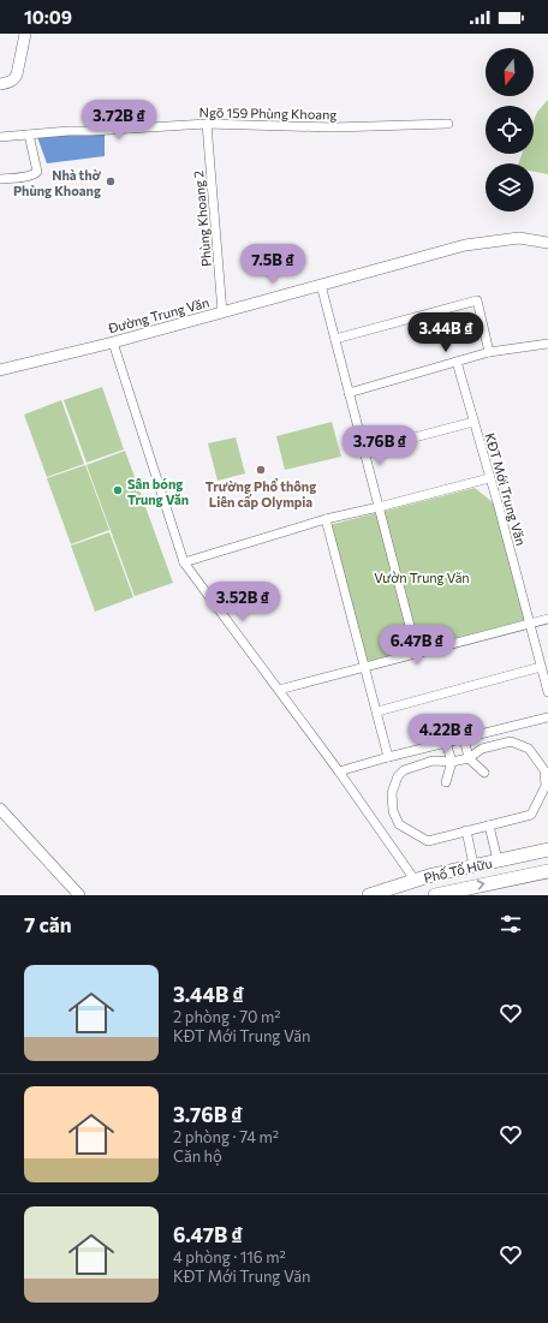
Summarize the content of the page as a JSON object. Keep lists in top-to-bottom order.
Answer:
{
  "streets": {
    "main road": ["Phố Tố Hữu"],
    "street": [
      "Ngõ 159 Phùng Khoang",
      "Phùng Khoang 2",
      "Đường Trung Văn",
      "KĐT Mới Trung Văn"
    ]
  },
  "crossings": [
    ["Ngõ 159 Phùng Khoang", "Phùng Khoang 2"],
    ["Phùng Khoang 2", "Đường Trung Văn"]
  ],
  "parks": ["Vườn Trung Văn"],
  "places": ["Nhà thờ Phùng Khoang", "Trường Phổ thông Liên cấp Olympia", "Sân bóng Trung Văn"],
  "north": "bottom",
  "page": {
    "status": "10:09",
    "price": [
      "3.72B ₫",
      "7.5B ₫",
      "3.44B ₫",
      "3.76B ₫",
      "3.52B ₫",
      "6.47B ₫",
      "4.22B ₫"
    ],
    "heading": "7 căn",
    "list": [
      {
        "name": "3.44B ₫",
        "note": "2 phòng · 70 m² · KĐT Mới Trung Văn"
      },
      {
        "name": "3.76B ₫",
        "note": "2 phòng · 74 m² · Căn hộ"
      },
      {
        "name": "6.47B ₫",
        "note": "4 phòng · 116 m² · KĐT Mới Trung Văn"
      }
    ]
  }
}
